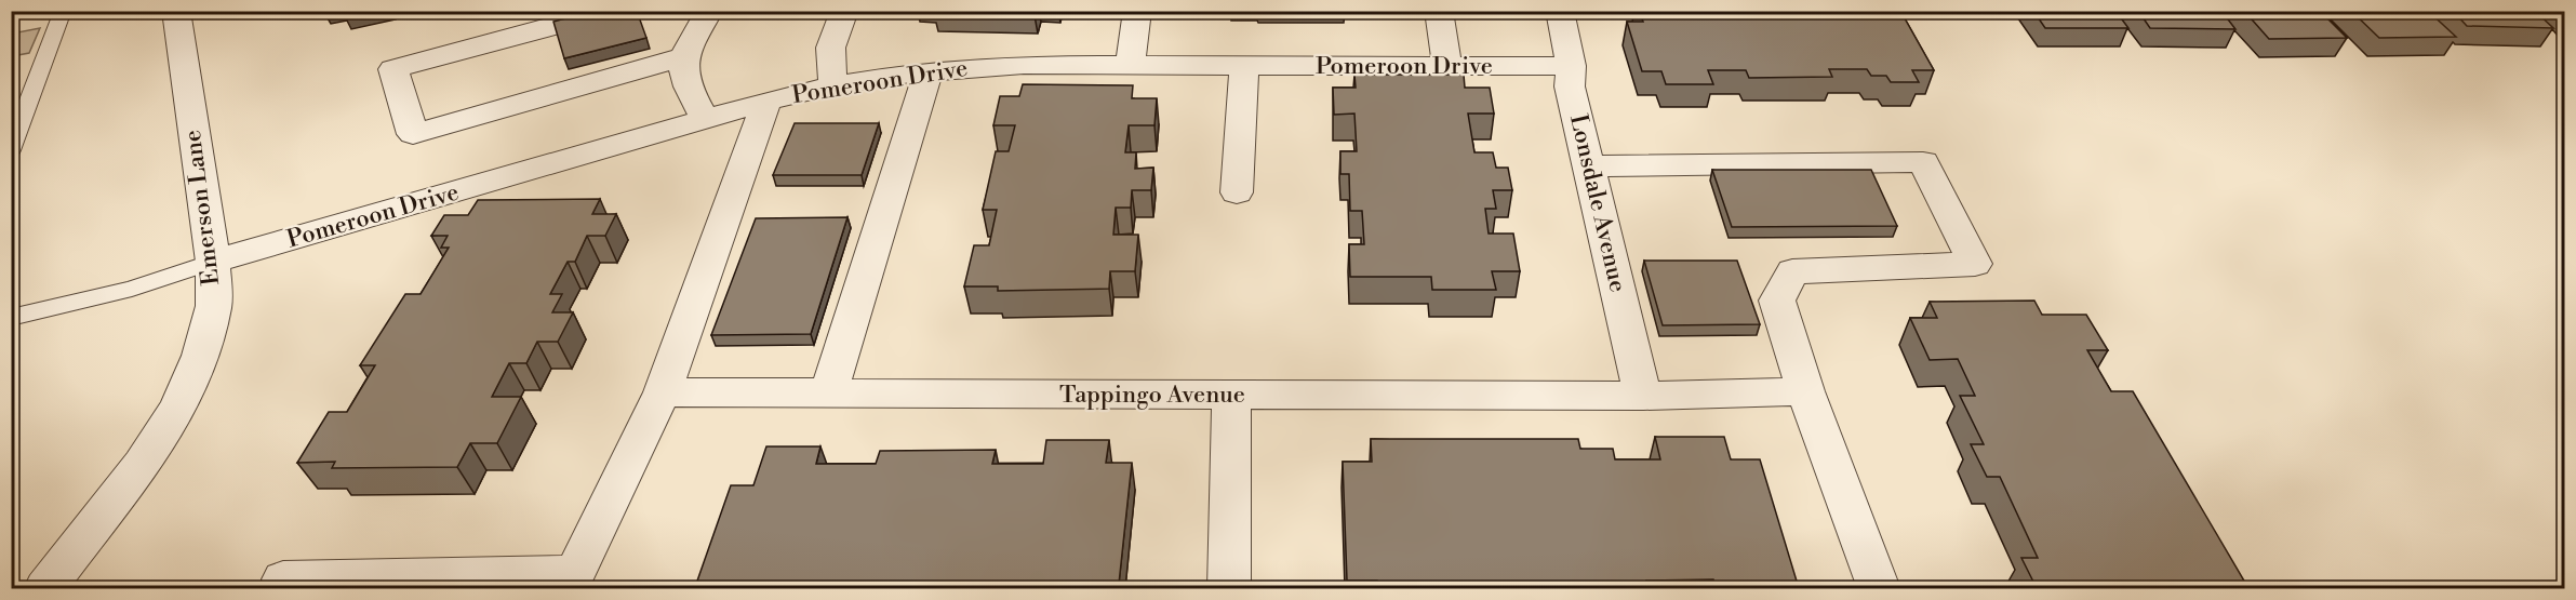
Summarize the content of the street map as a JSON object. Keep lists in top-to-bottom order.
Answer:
{
  "streets": {
    "street": [
      "Pomeroon Drive",
      "Lonsdale Avenue",
      "Emerson Lane",
      "Tappingo Avenue"
    ]
  },
  "crossings": [
    ["Pomeroon Drive", "Lonsdale Avenue"],
    ["Pomeroon Drive", "Emerson Lane"],
    ["Lonsdale Avenue", "Tappingo Avenue"]
  ]
}
